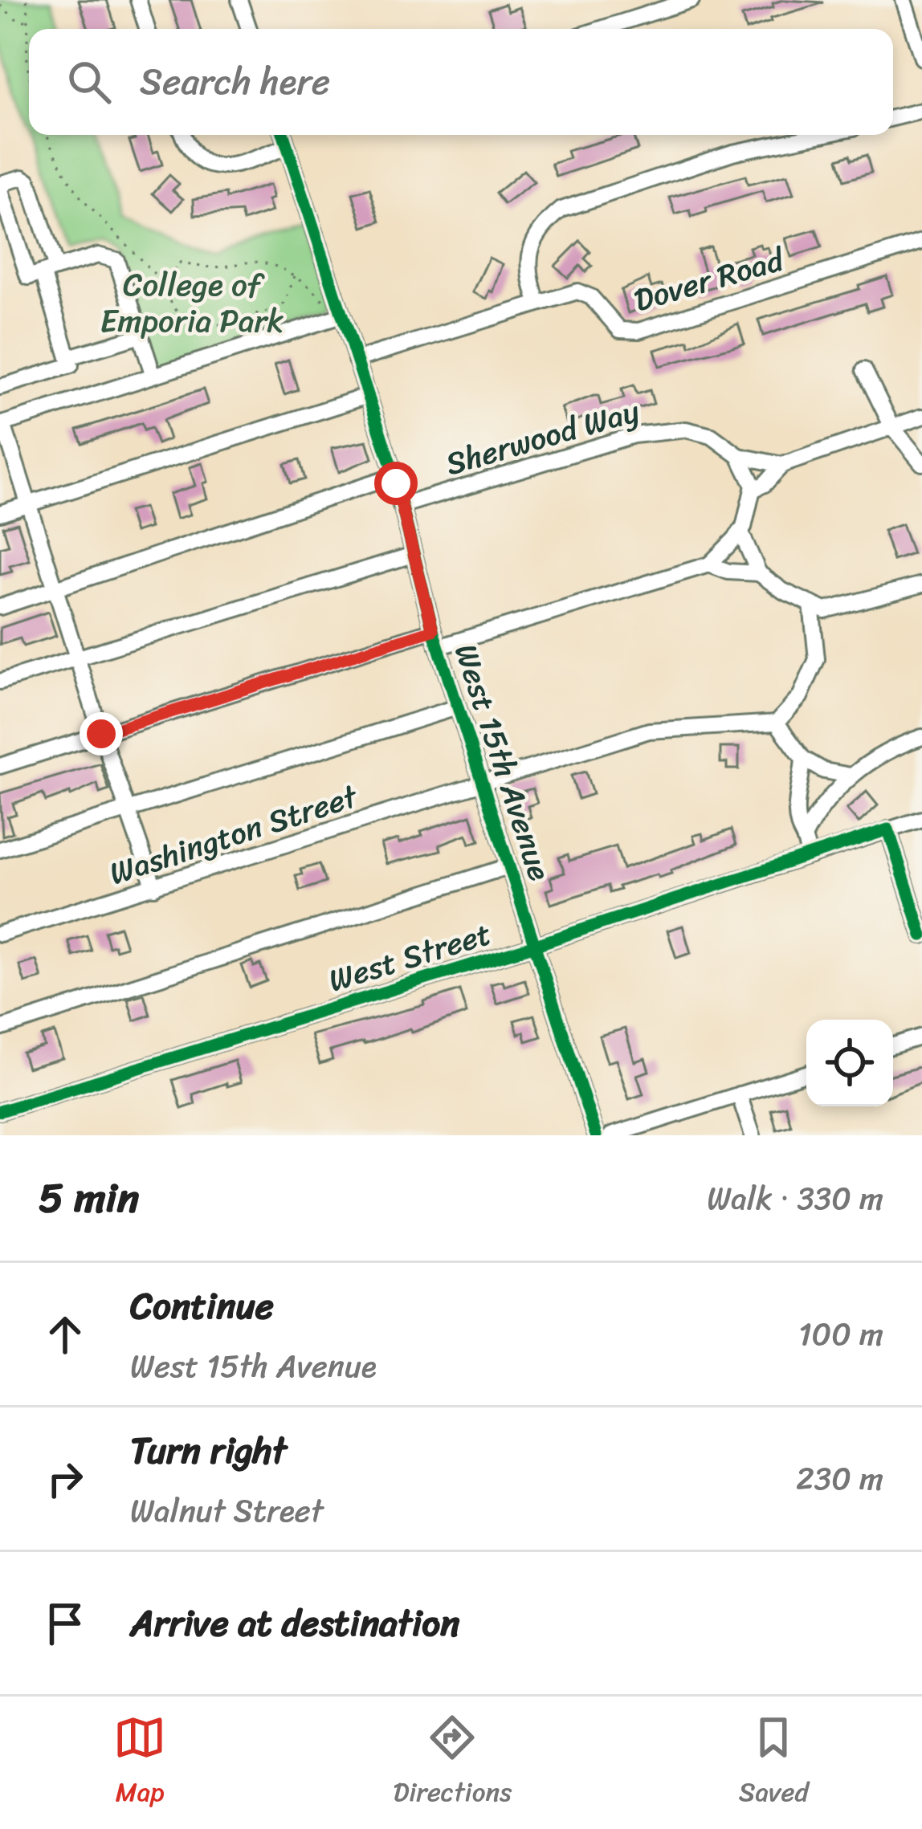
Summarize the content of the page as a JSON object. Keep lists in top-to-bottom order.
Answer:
{
  "streets": {
    "street": [
      "Dover Road",
      "Sherwood Way",
      "West 15th Avenue",
      "Washington Street",
      "West Street"
    ]
  },
  "crossings": [
    ["Dover Road", "West 15th Avenue"],
    ["Sherwood Way", "West 15th Avenue"],
    ["West 15th Avenue", "Washington Street"],
    ["West 15th Avenue", "West Street"]
  ],
  "parks": ["College of Emporia Park"],
  "page": {
    "search": "Search here",
    "heading": ["5 min", "Walk · 330 m"],
    "list": [
      ["Continue", "West 15th Avenue", "100 m"],
      ["Turn right", "Walnut Street", "230 m"],
      "Arrive at destination"
    ],
    "nav": ["Map", "Directions", "Saved"]
  }
}
